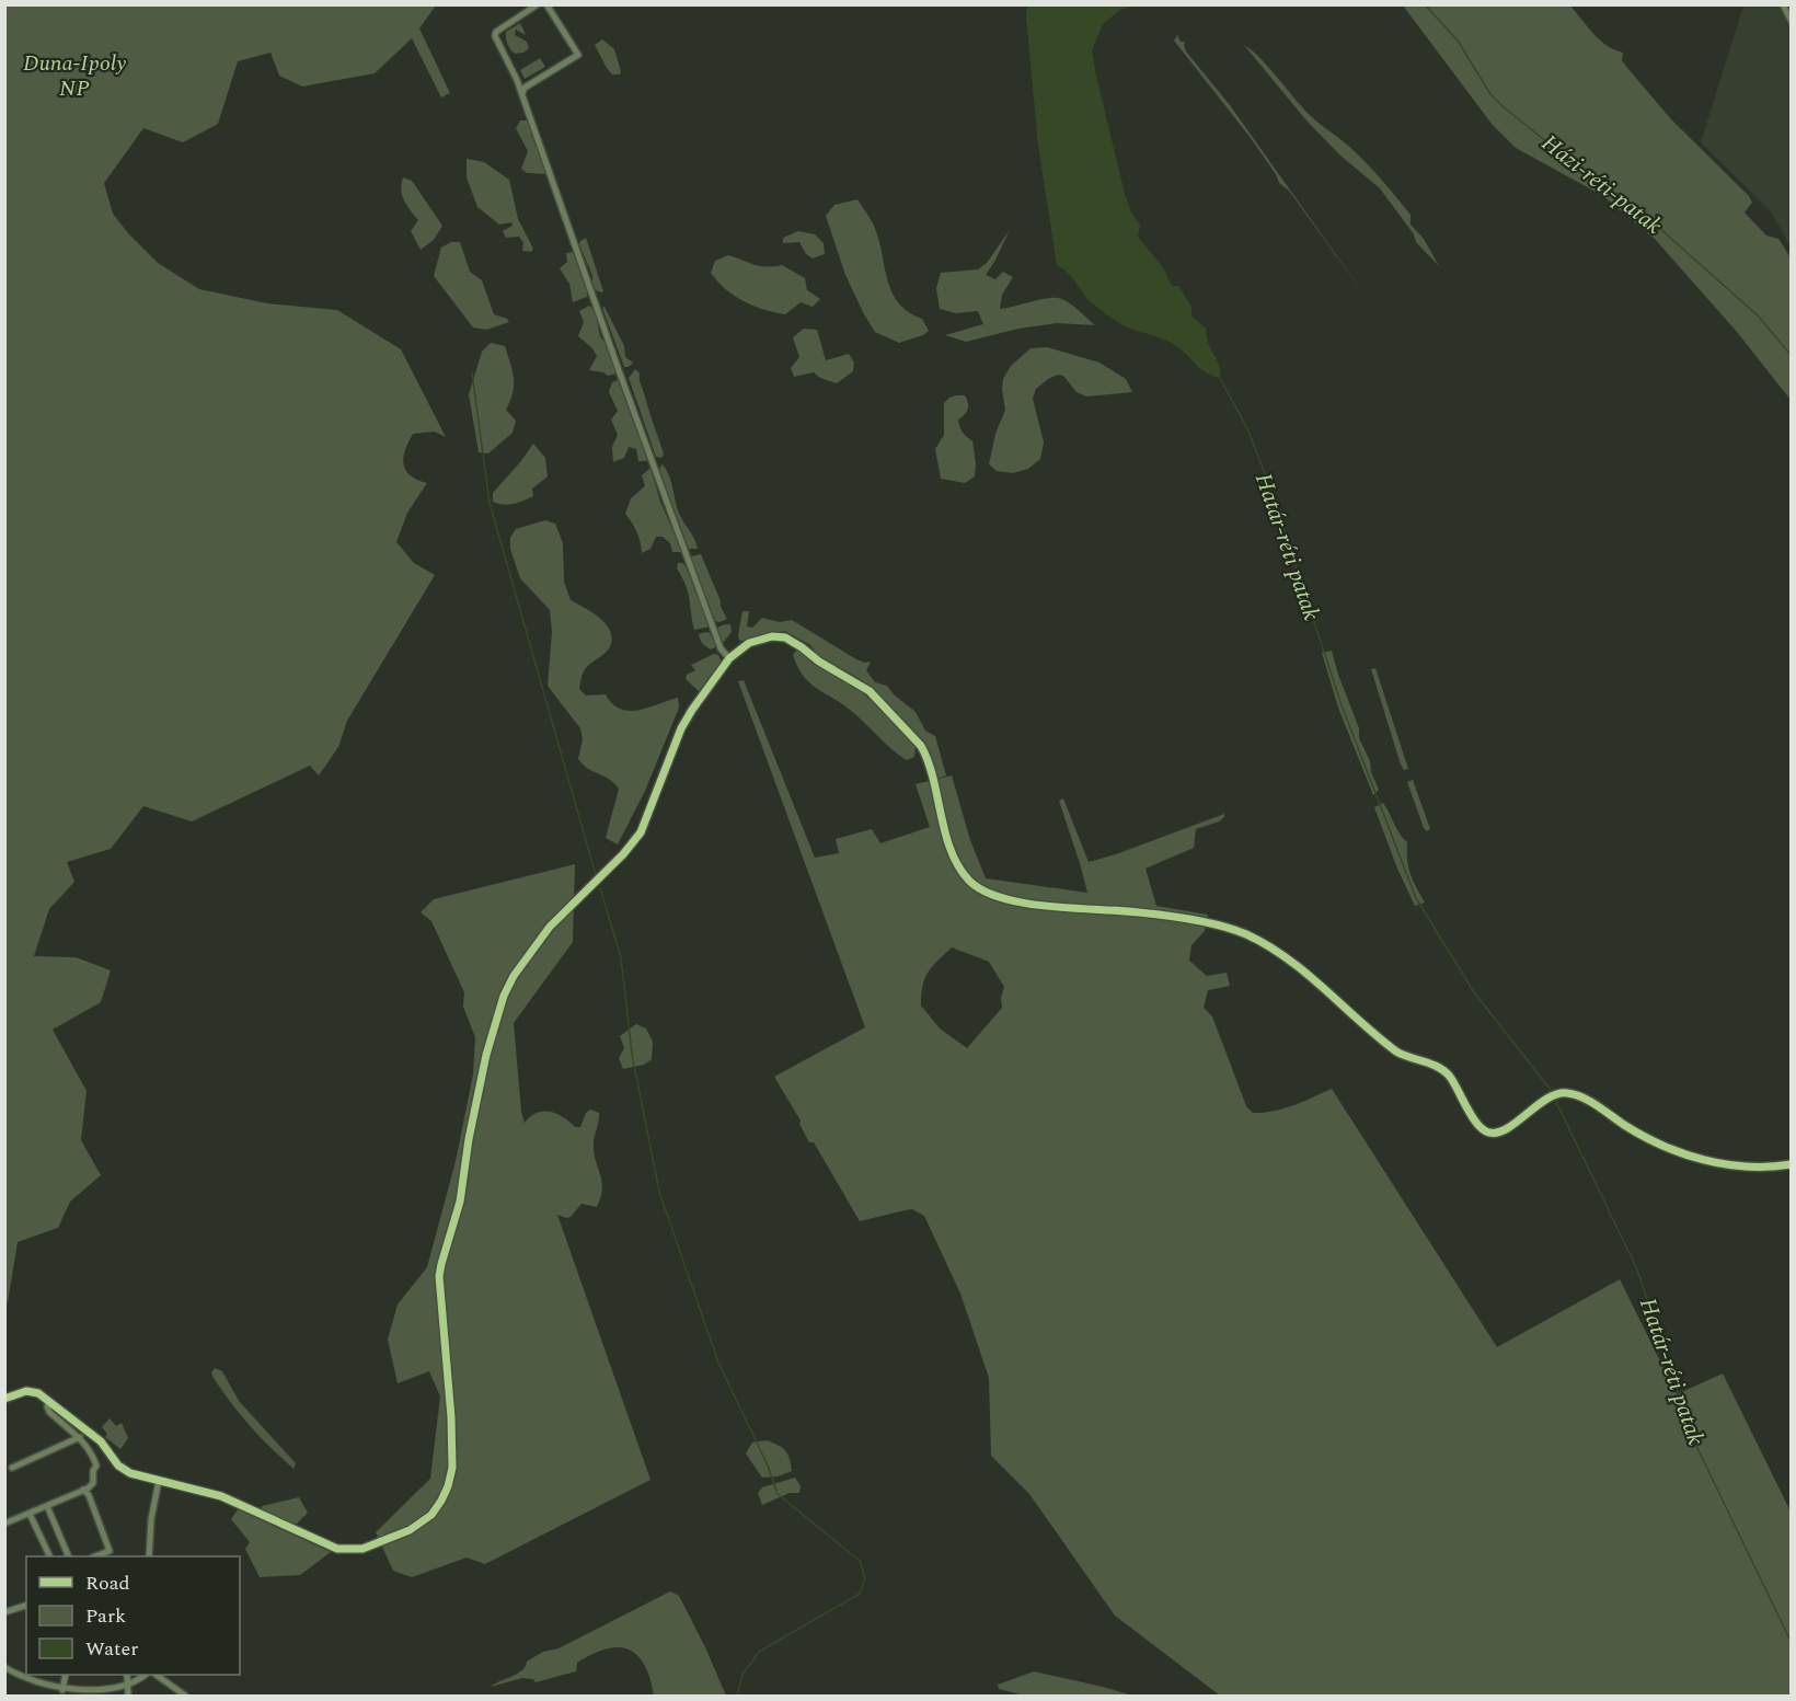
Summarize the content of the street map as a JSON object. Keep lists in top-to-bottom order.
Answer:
{
  "water": ["Házi-réti-patak", "Határ-réti patak"],
  "parks": ["Duna-Ipoly NP"],
  "legend": ["Road", "Park", "Water"]
}
